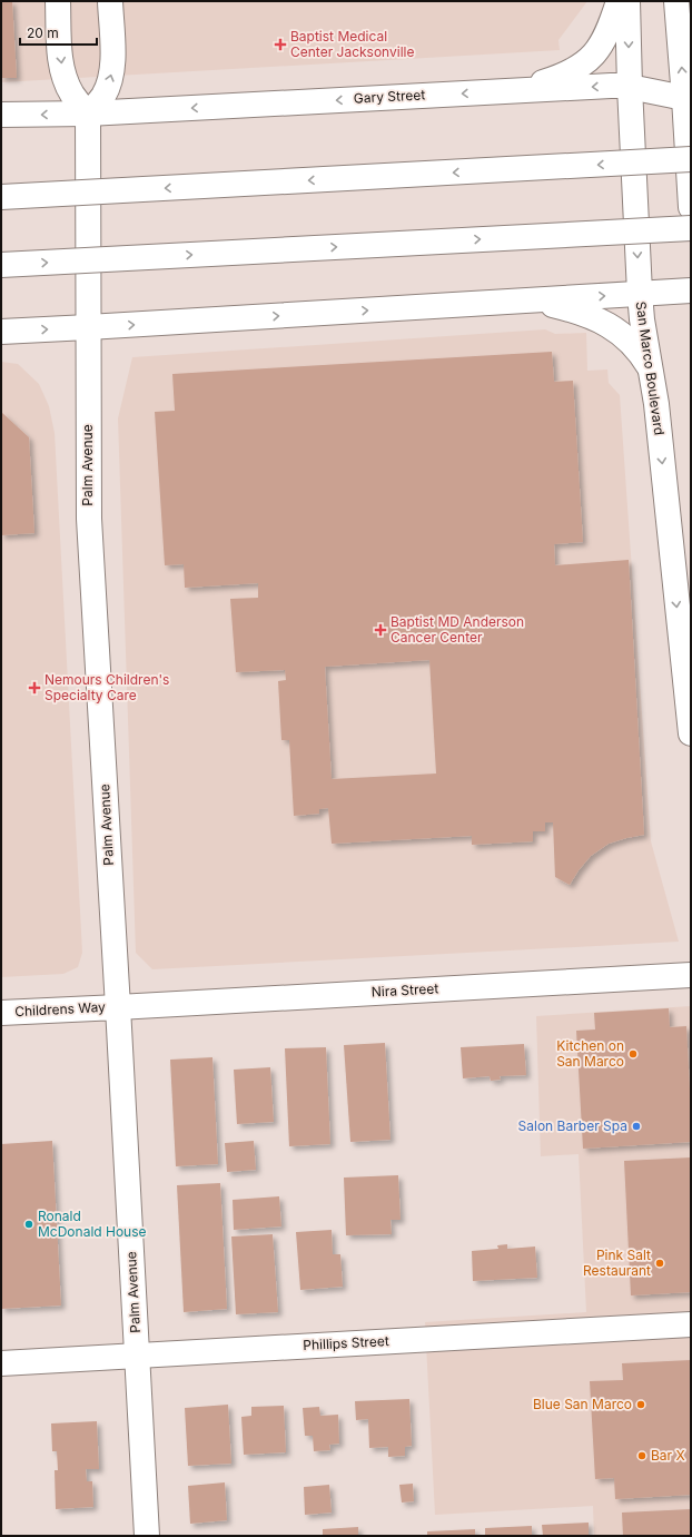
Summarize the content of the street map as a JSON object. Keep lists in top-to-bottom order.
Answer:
{
  "streets": {
    "main road": [
      "Gary Street",
      "San Marco Boulevard",
      "Palm Avenue",
      "Nira Street",
      "Childrens Way",
      "Phillips Street"
    ]
  },
  "crossings": [
    ["Gary Street", "San Marco Boulevard"],
    ["Gary Street", "Palm Avenue"],
    ["Palm Avenue", "Nira Street"],
    ["Palm Avenue", "Childrens Way"],
    ["Palm Avenue", "Phillips Street"],
    ["Nira Street", "Childrens Way"]
  ],
  "places": {
    "health": ["Baptist Medical Center Jacksonville", "Baptist MD Anderson Cancer Center", "Nemours Children's Specialty Care"],
    "other": [
      "Kitchen on San Marco",
      "Salon Barber Spa",
      "Ronald McDonald House",
      "Pink Salt Restaurant",
      "Blue San Marco",
      "Bar X"
    ]
  },
  "scale_bar": "20 m"
}
